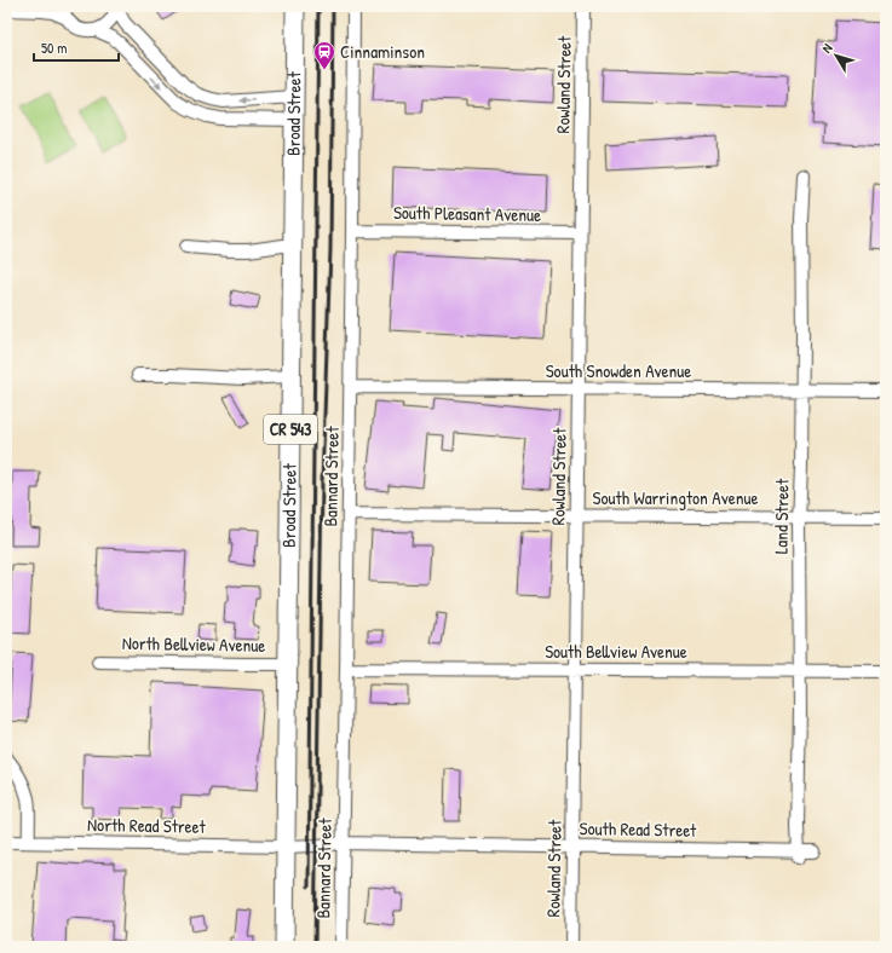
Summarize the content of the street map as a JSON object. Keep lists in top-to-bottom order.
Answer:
{
  "streets": {
    "main road": ["Broad Street", "CR 543"],
    "street": [
      "Rowland Street",
      "South Pleasant Avenue",
      "South Snowden Avenue",
      "Bannard Street",
      "South Warrington Avenue",
      "Land Street",
      "North Bellview Avenue",
      "South Bellview Avenue",
      "North Read Street",
      "South Read Street"
    ]
  },
  "crossings": [
    ["Rowland Street", "South Pleasant Avenue"],
    ["Rowland Street", "South Snowden Avenue"],
    ["Rowland Street", "South Warrington Avenue"],
    ["Rowland Street", "South Bellview Avenue"],
    ["Rowland Street", "South Read Street"],
    ["Broad Street", "North Bellview Avenue"],
    ["Broad Street", "North Read Street"],
    ["South Pleasant Avenue", "Bannard Street"],
    ["South Snowden Avenue", "Bannard Street"],
    ["South Snowden Avenue", "Land Street"],
    ["Bannard Street", "South Warrington Avenue"],
    ["Bannard Street", "South Bellview Avenue"],
    ["Bannard Street", "North Read Street"],
    ["Bannard Street", "South Read Street"],
    ["South Warrington Avenue", "Land Street"],
    ["Land Street", "South Bellview Avenue"],
    ["Land Street", "South Read Street"],
    ["North Read Street", "South Read Street"]
  ],
  "places": {
    "station": ["Cinnaminson"]
  },
  "scale_bar": "50 m",
  "north": "top left"
}
